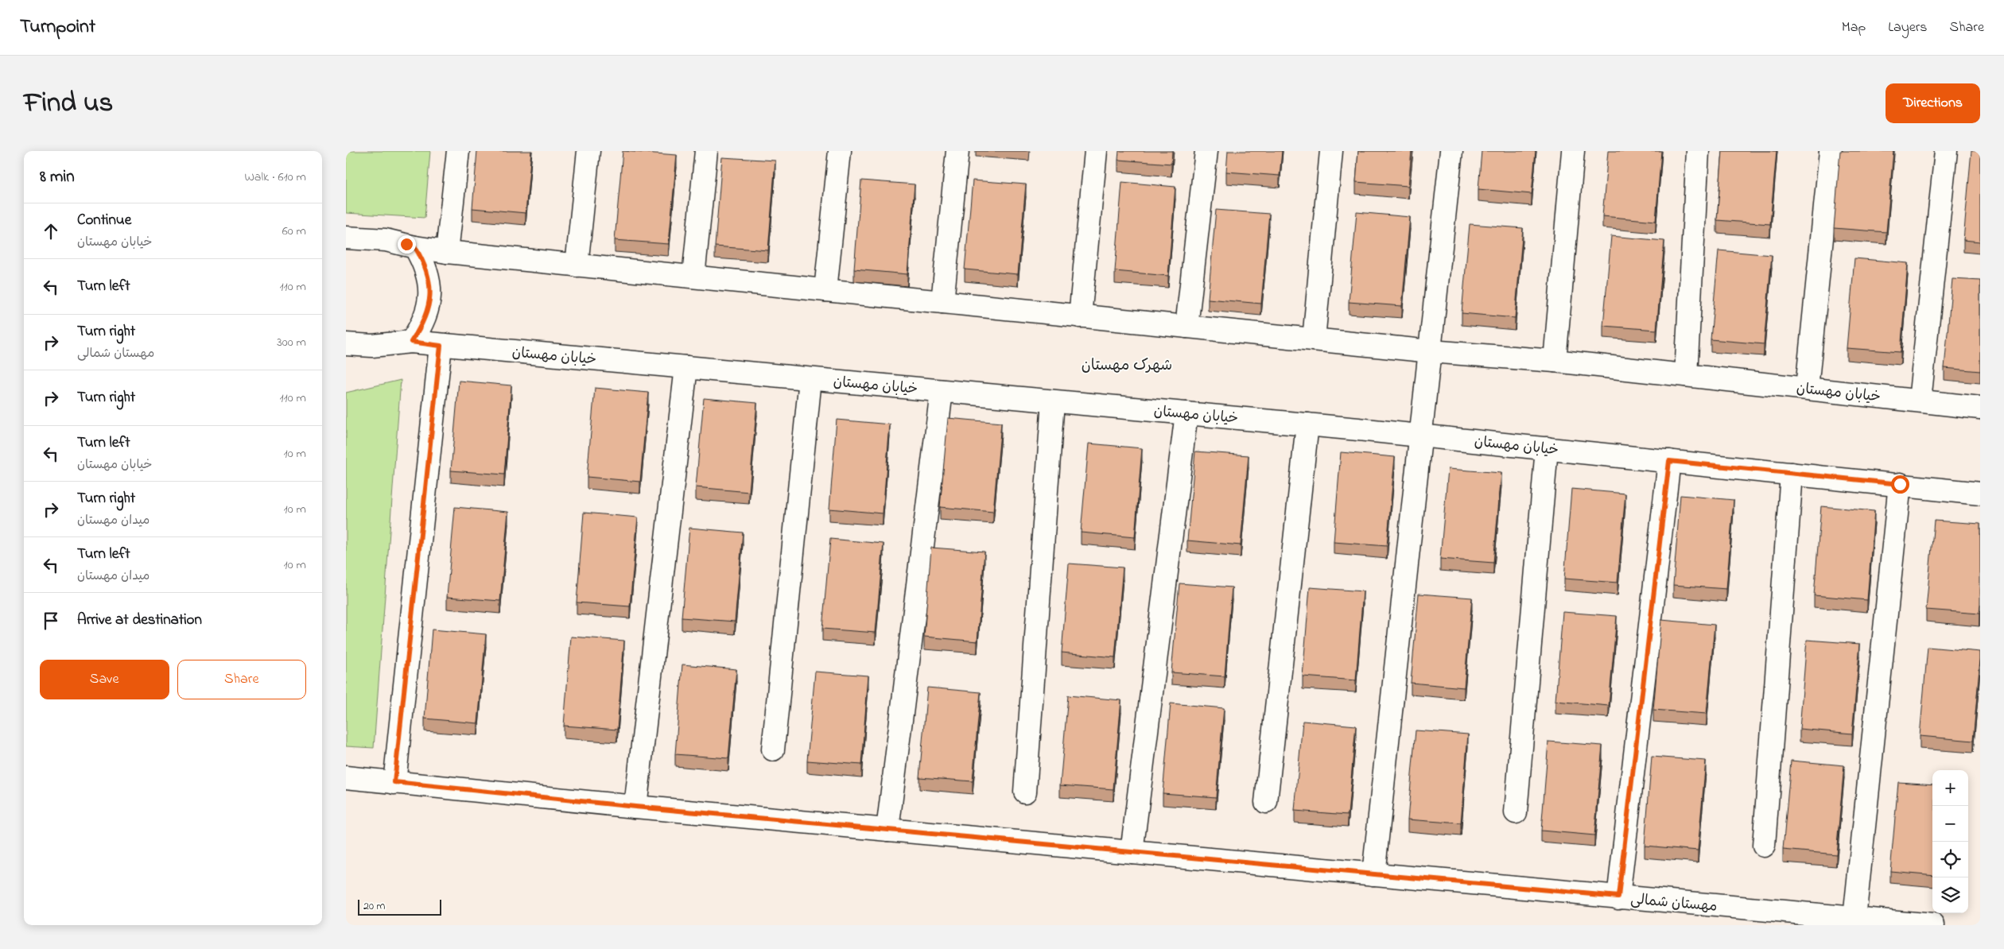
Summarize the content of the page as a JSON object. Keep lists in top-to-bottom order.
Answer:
{
  "streets": {
    "street": ["خیابان مهستان", "مهستان شمالی"]
  },
  "districts": ["شهرک مهستان"],
  "scale_bar": "20 m",
  "page": {
    "header": "Turnpoint",
    "nav": ["Map", "Layers", "Share"],
    "title": "Find us",
    "buttons": [
      "Directions",
      ["Save", "Share"]
    ],
    "heading": ["8 min", "Walk · 610 m"],
    "list": [
      ["Continue", "خیابان مهستان", "60 m"],
      ["Turn left", "110 m"],
      ["Turn right", "مهستان شمالی", "300 m"],
      ["Turn right", "110 m"],
      ["Turn left", "خیابان مهستان", "10 m"],
      ["Turn right", "میدان مهستان", "10 m"],
      ["Turn left", "میدان مهستان", "10 m"],
      "Arrive at destination"
    ],
    "map_buttons": ["+", "−"],
    "scale": "20 m"
  }
}
